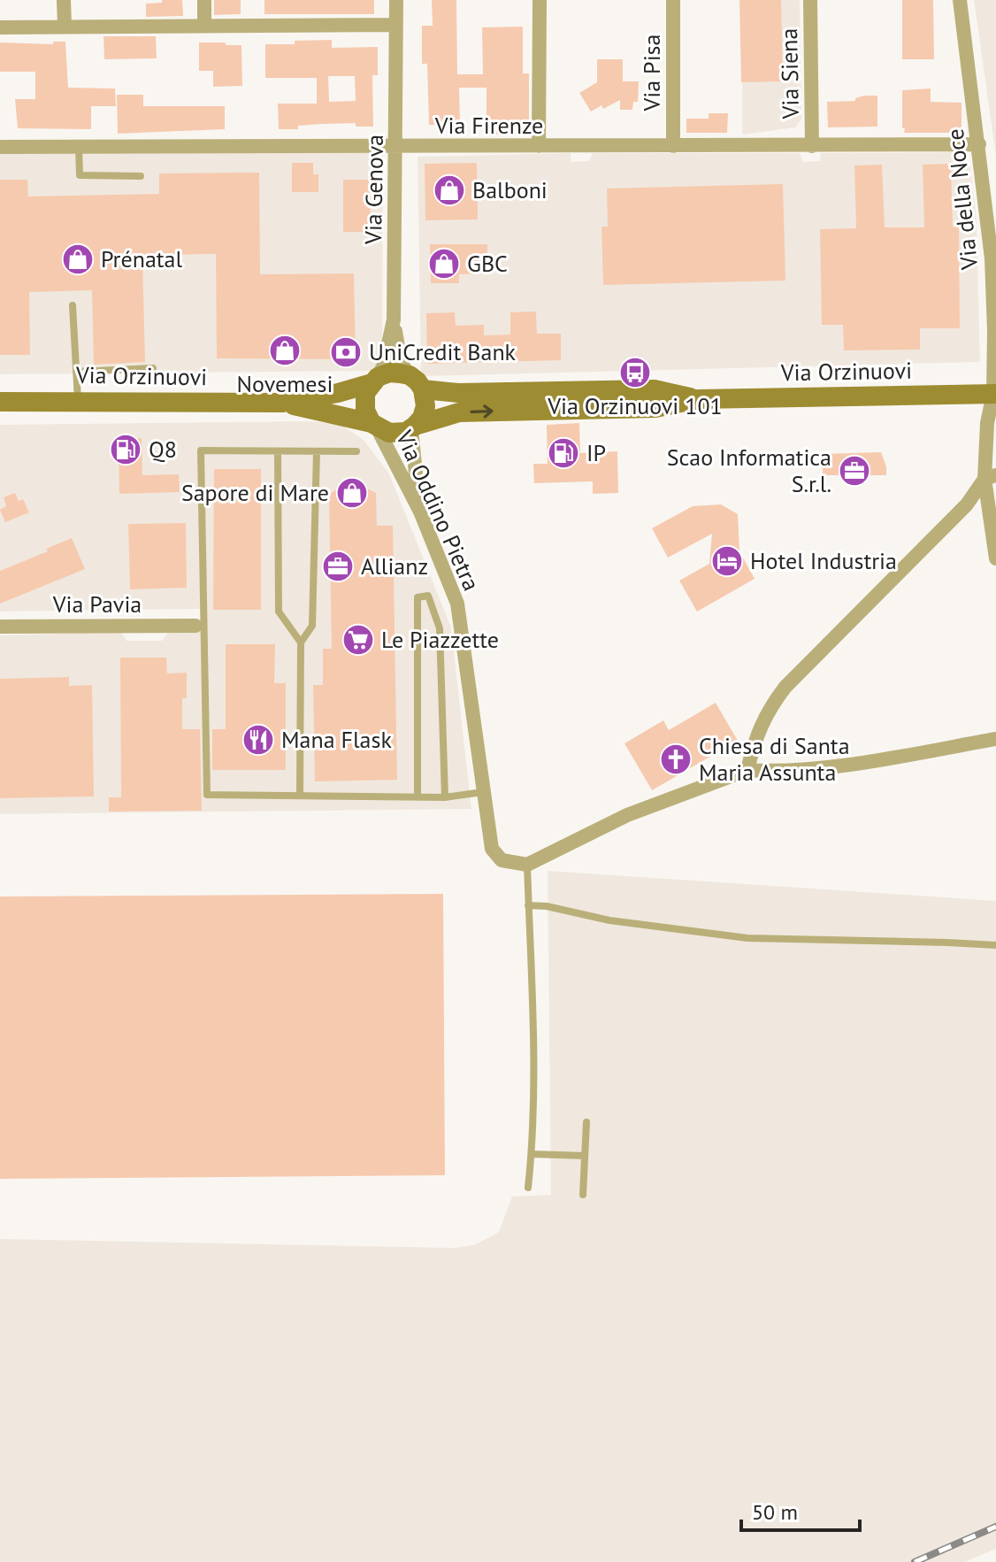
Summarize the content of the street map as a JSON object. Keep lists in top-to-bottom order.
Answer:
{
  "streets": {
    "main road": ["Via Orzinuovi"],
    "street": [
      "Via Pisa",
      "Via Siena",
      "Via Firenze",
      "Via Genova",
      "Via della Noce",
      "Via Oddino Pietra",
      "Via Pavia"
    ]
  },
  "crossings": [
    ["Via Pisa", "Via Firenze"],
    ["Via Siena", "Via Firenze"],
    ["Via Firenze", "Via Genova"],
    ["Via Firenze", "Via della Noce"],
    ["Via Genova", "Via Orzinuovi"],
    ["Via Genova", "Via Oddino Pietra"],
    ["Via della Noce", "Via Orzinuovi"],
    ["Via Orzinuovi", "Via Oddino Pietra"]
  ],
  "places": {
    "shop": [
      "Balboni",
      "Prénatal",
      "GBC",
      "Novemesi",
      "Sapore di Mare"
    ],
    "bank": ["UniCredit Bank"],
    "bus stop": ["Via Orzinuovi 101"],
    "fuel station": ["Q8", "IP"],
    "office": ["Scao Informatica S.r.l.", "Allianz"],
    "hotel": ["Hotel Industria"],
    "supermarket": ["Le Piazzette"],
    "restaurant": ["Mana Flask"],
    "church": ["Chiesa di Santa Maria Assunta"]
  },
  "scale_bar": "50 m"
}
